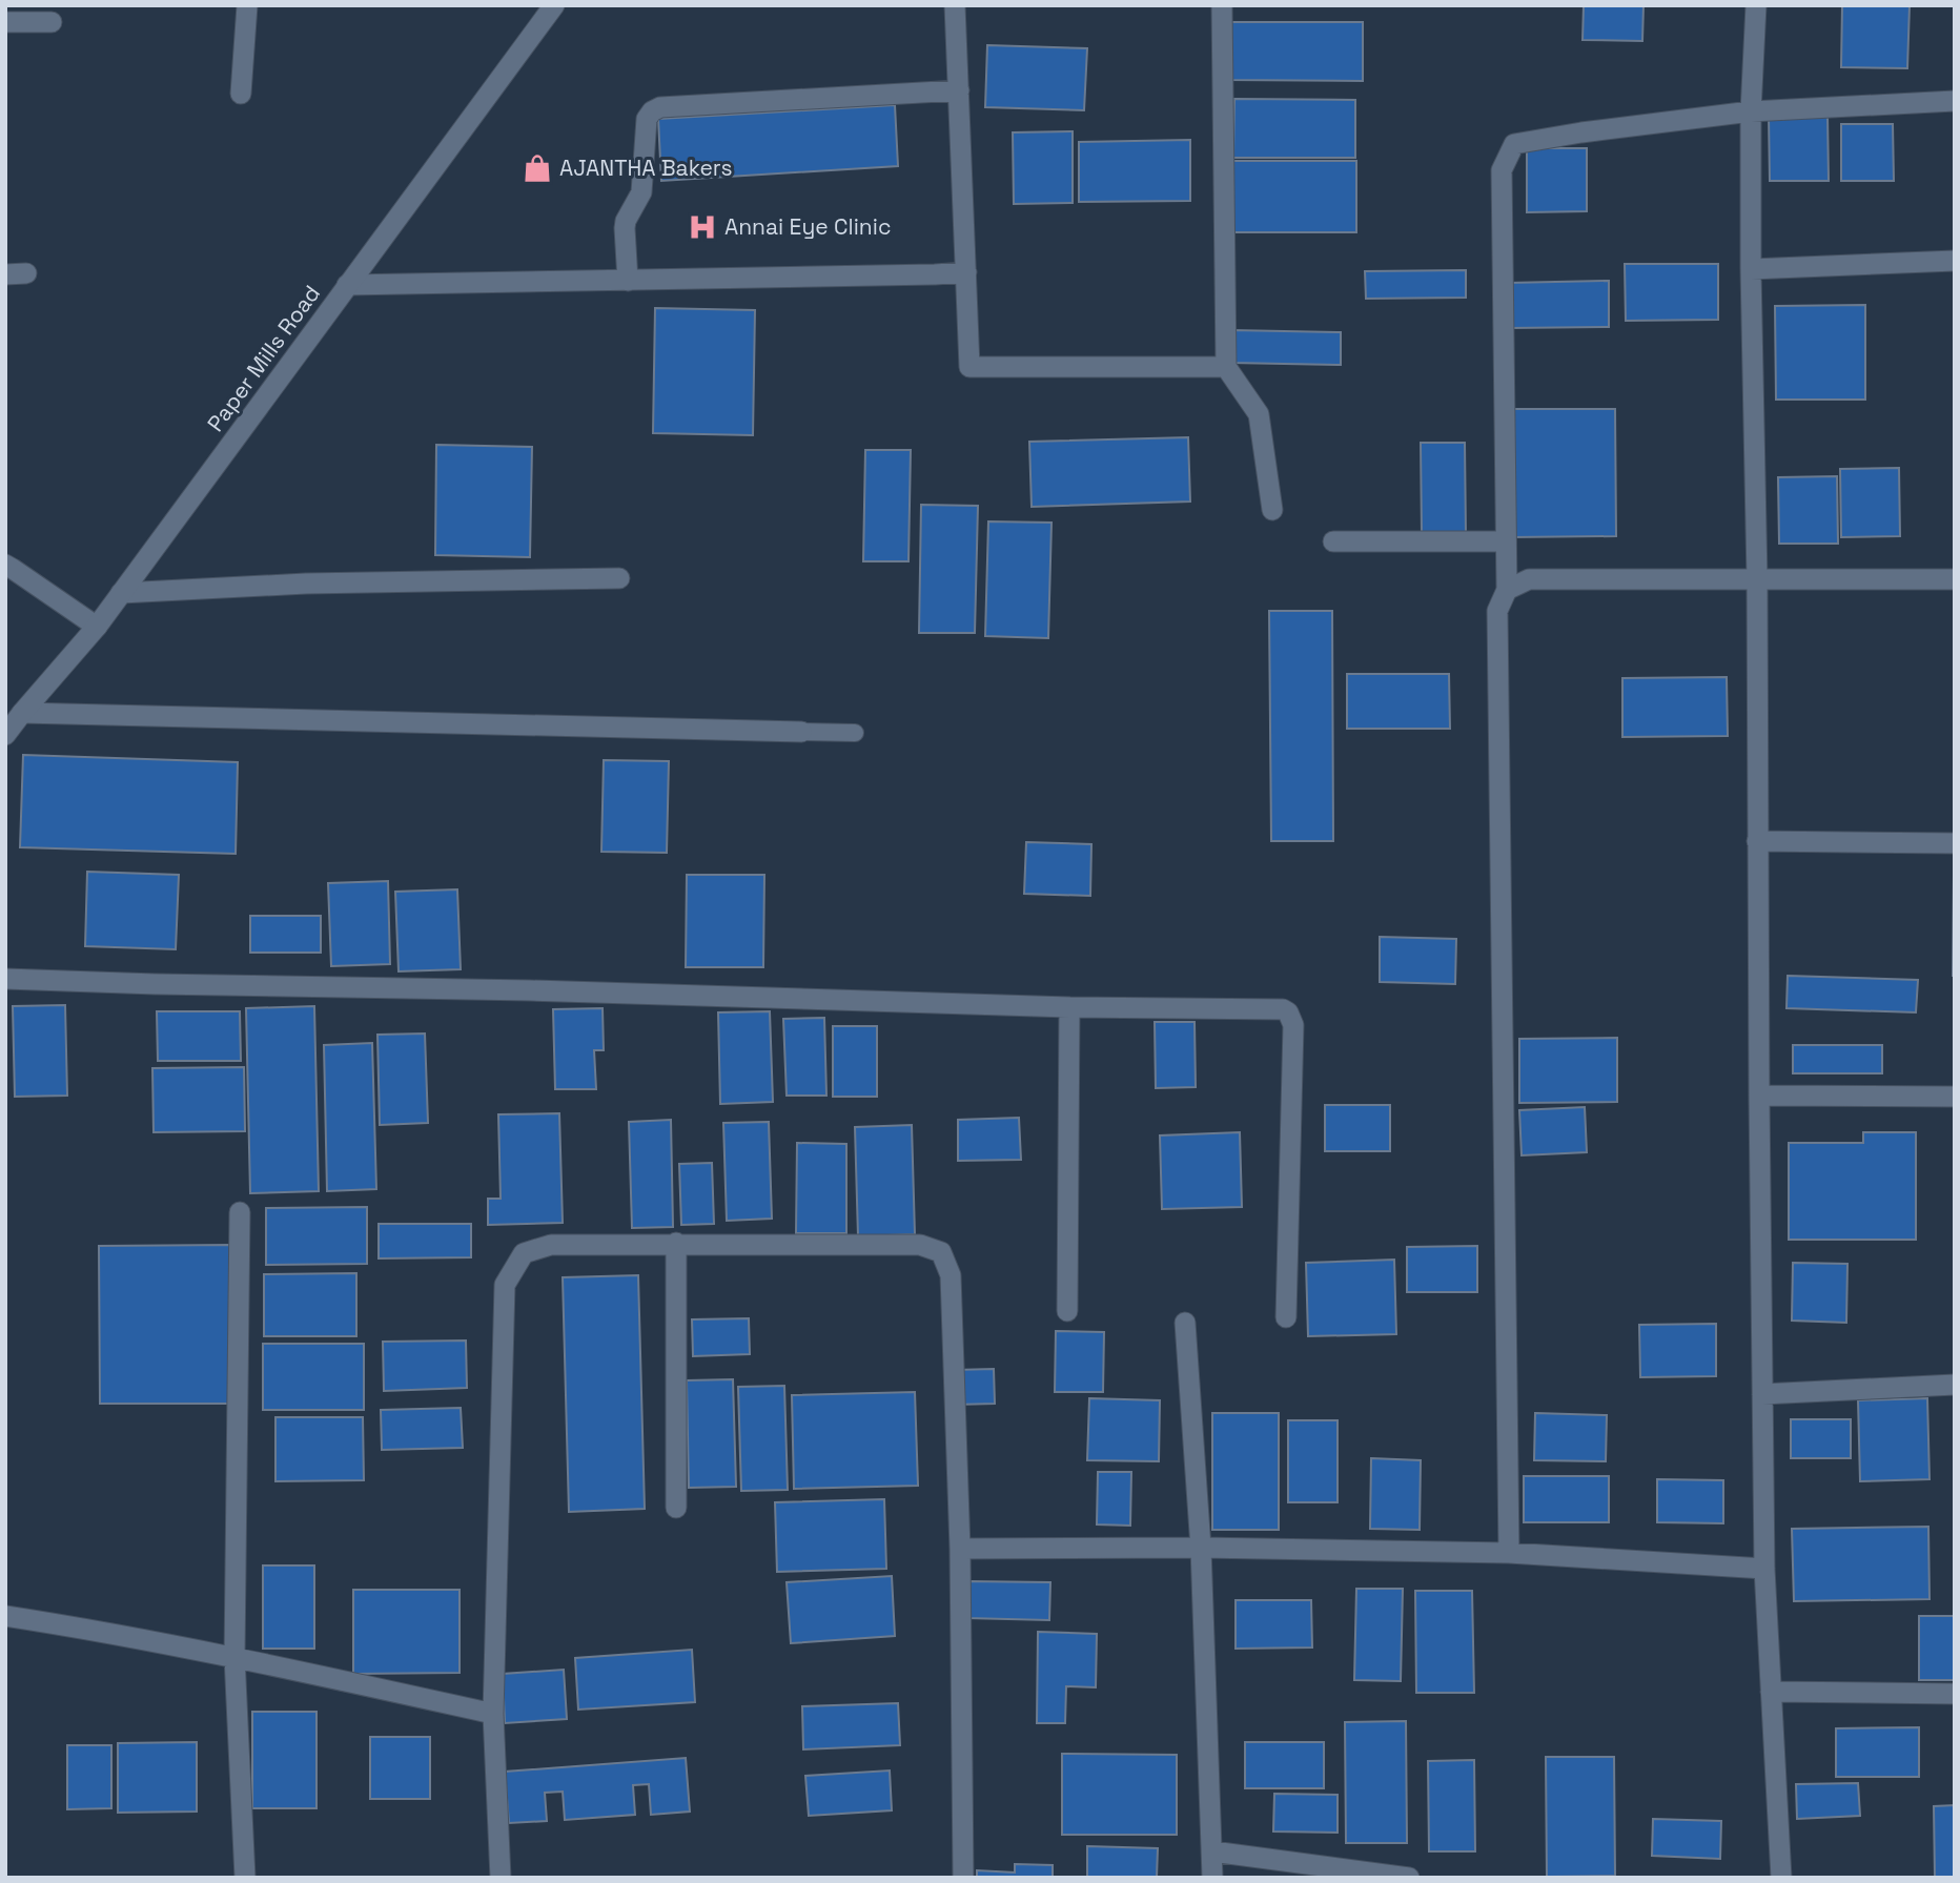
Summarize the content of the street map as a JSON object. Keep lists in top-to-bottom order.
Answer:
{
  "streets": {
    "street": ["Paper Mills Road"]
  },
  "places": {
    "shop": ["AJANTHA Bakers"],
    "hospital": ["Annai Eye Clinic"]
  }
}
